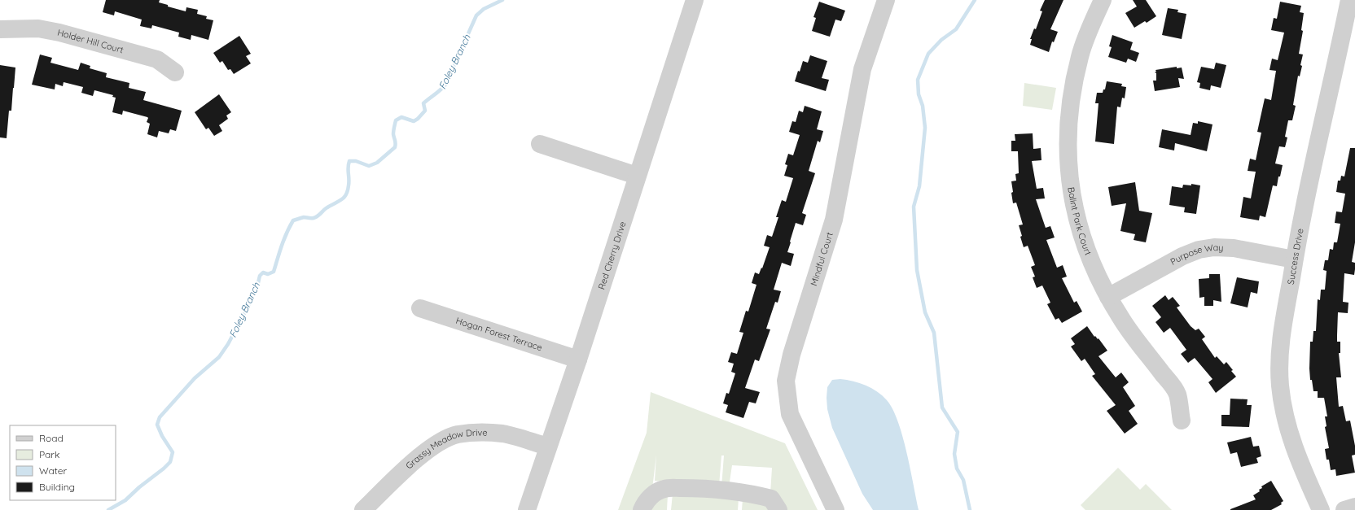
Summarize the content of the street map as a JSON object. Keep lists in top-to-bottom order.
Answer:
{
  "streets": {
    "street": [
      "Holder Hill Court",
      "Balint Park Court",
      "Red Cherry Drive",
      "Purpose Way",
      "Success Drive",
      "Mindful Court",
      "Hogan Forest Terrace",
      "Grassy Meadow Drive"
    ]
  },
  "crossings": [
    ["Balint Park Court", "Purpose Way"],
    ["Red Cherry Drive", "Hogan Forest Terrace"],
    ["Red Cherry Drive", "Grassy Meadow Drive"],
    ["Purpose Way", "Success Drive"]
  ],
  "water": ["Foley Branch"],
  "legend": [
    "Road",
    "Park",
    "Water",
    "Building"
  ]
}
